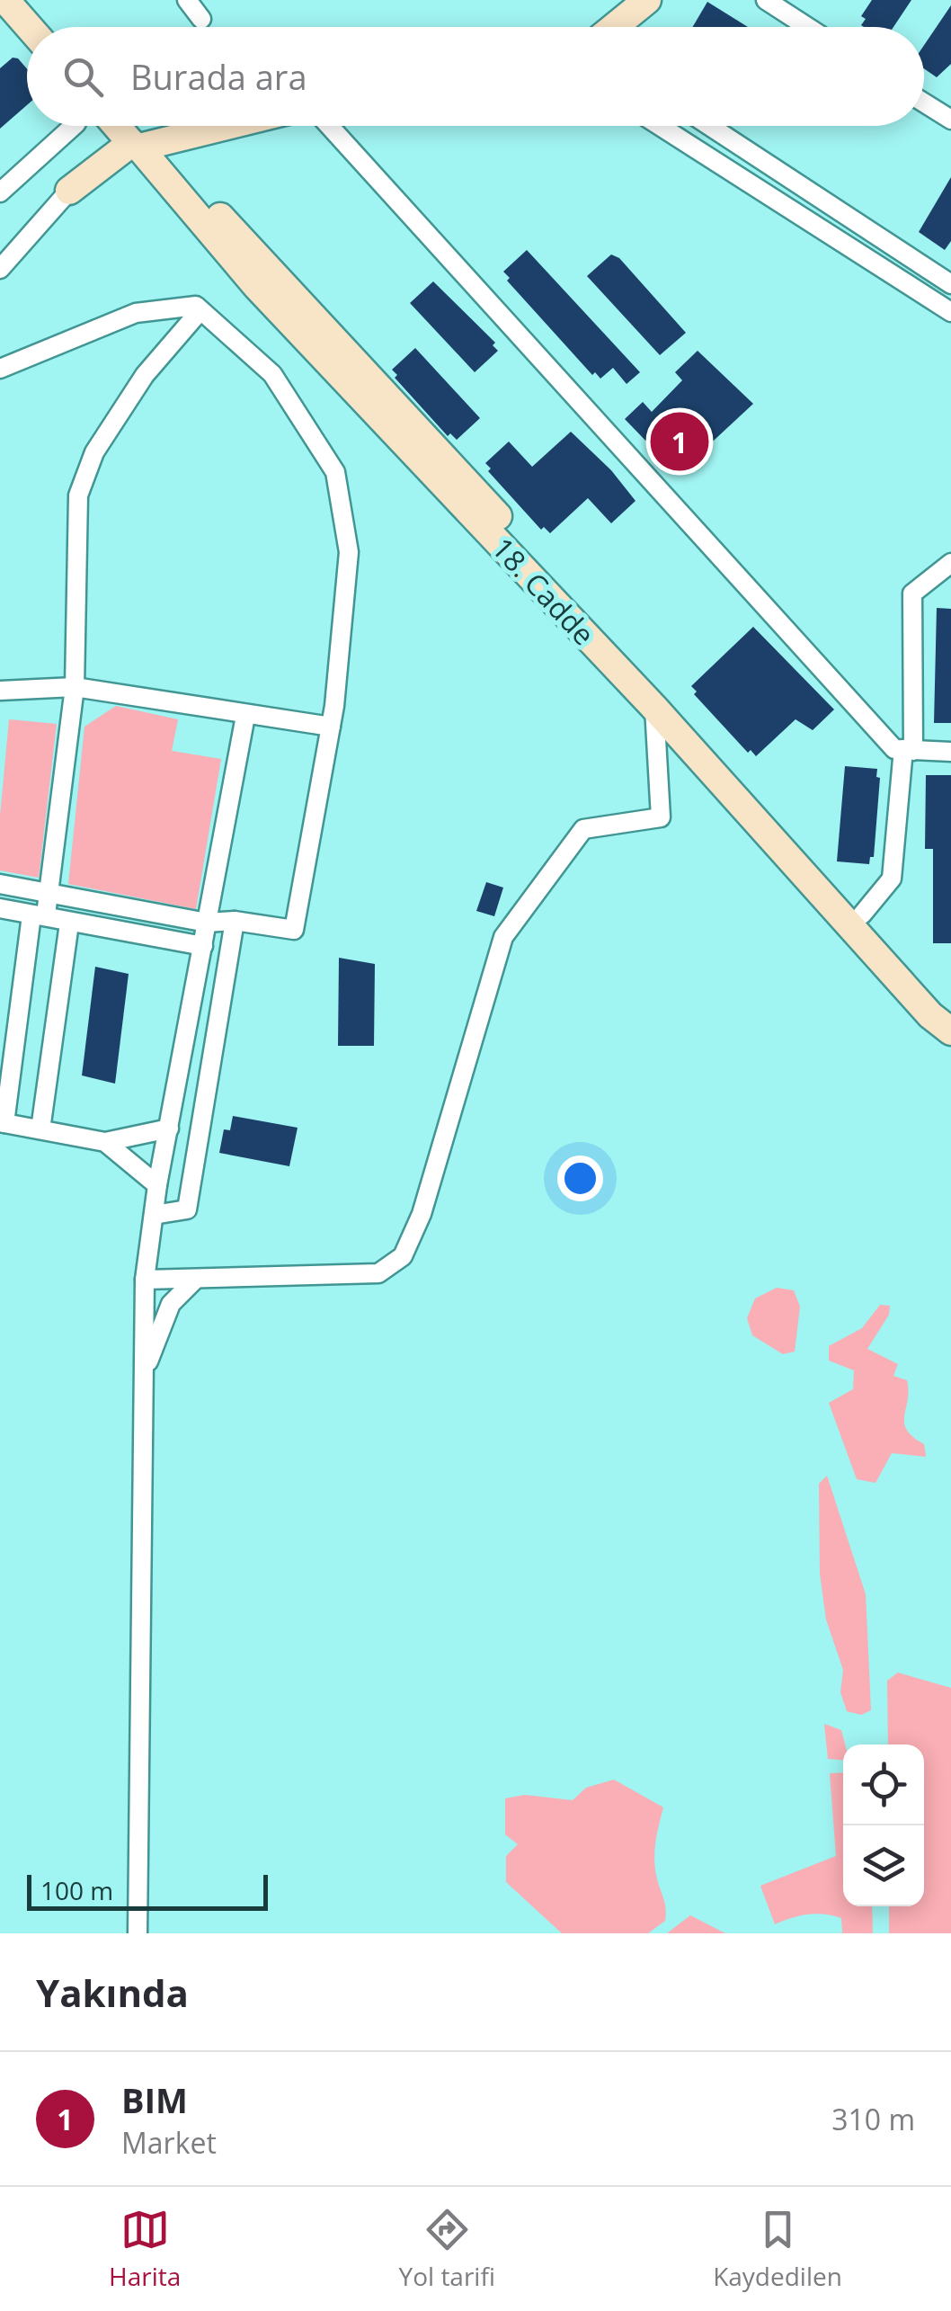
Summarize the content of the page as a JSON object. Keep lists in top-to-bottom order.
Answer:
{
  "streets": {
    "street": ["18. Cadde"]
  },
  "scale_bar": "100 m",
  "page": {
    "search": "Burada ara",
    "pins": "1",
    "scale": "100 m",
    "heading": "Yakında",
    "list": [
      {
        "mark": "1",
        "name": "BIM",
        "note": "Market",
        "value": "310 m"
      }
    ],
    "nav": ["Harita", "Yol tarifi", "Kaydedilen"]
  }
}
